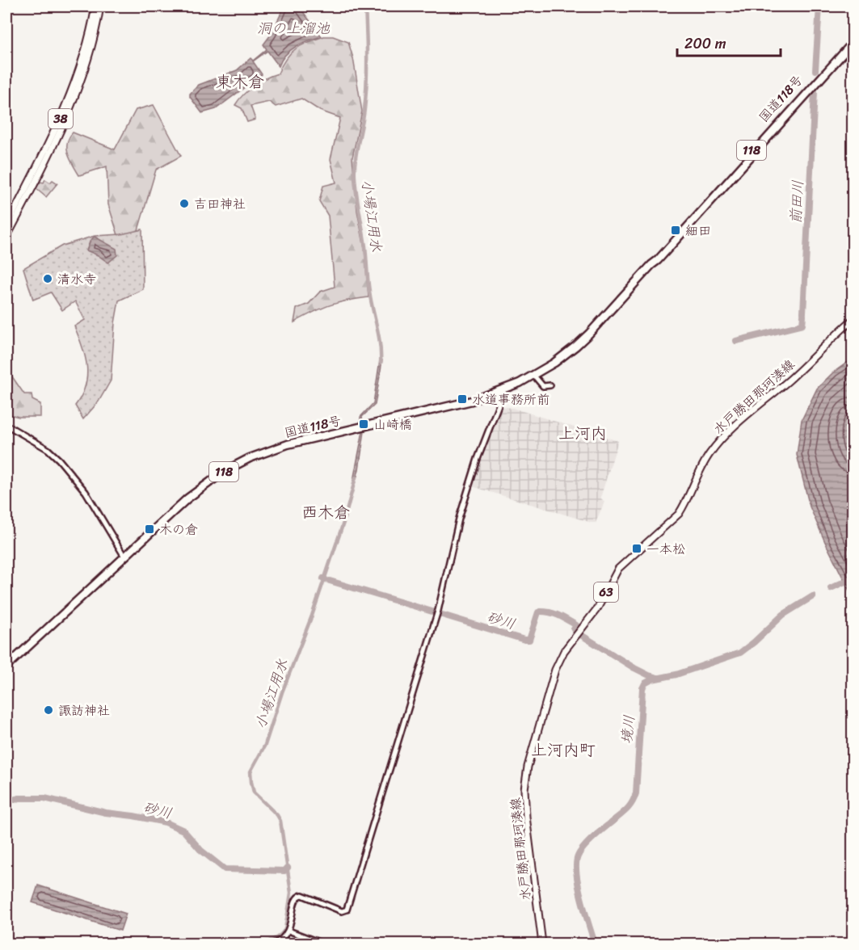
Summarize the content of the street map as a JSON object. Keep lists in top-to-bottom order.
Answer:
{
  "streets": {
    "highway": ["国道118号", "118"],
    "main road": ["38", "水戸勝田那珂湊線", "63"]
  },
  "districts": [
    "東木倉",
    "上河内",
    "西木倉",
    "上河内町"
  ],
  "water": [
    "洞の上溜池",
    "前田川",
    "小場江用水",
    "砂川",
    "境川"
  ],
  "places": {
    "other": ["吉田神社", "清水寺", "諏訪神社"],
    "transit": [
      "細田",
      "水道事務所前",
      "山崎橋",
      "木の倉",
      "一本松"
    ]
  },
  "scale_bar": "200 m"
}
